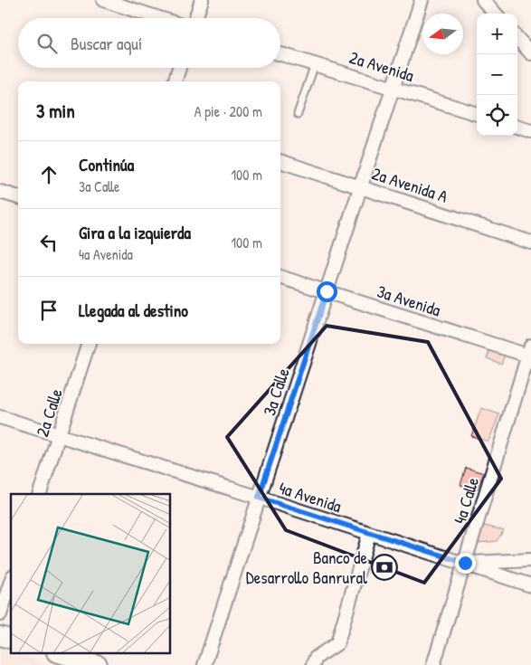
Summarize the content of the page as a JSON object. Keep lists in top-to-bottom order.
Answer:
{
  "streets": {
    "street": [
      "2a Avenida",
      "2a Avenida A",
      "3a Avenida",
      "3a Calle",
      "2a Calle",
      "4a Avenida",
      "4a Calle"
    ]
  },
  "crossings": [
    ["2a Avenida", "3a Calle"],
    ["2a Avenida A", "3a Calle"],
    ["3a Avenida", "3a Calle"],
    ["3a Avenida", "4a Calle"],
    ["3a Calle", "4a Avenida"],
    ["2a Calle", "4a Avenida"],
    ["4a Avenida", "4a Calle"]
  ],
  "places": {
    "bank": ["Banco de Desarrollo Banrural"]
  },
  "north": "left",
  "page": {
    "map_buttons": ["+", "−"],
    "search": "Buscar aquí",
    "heading": ["3 min", "A pie · 200 m"],
    "list": [
      ["Continúa", "3a Calle", "100 m"],
      ["Gira a la izquierda", "4a Avenida", "100 m"],
      "Llegada al destino"
    ]
  }
}
